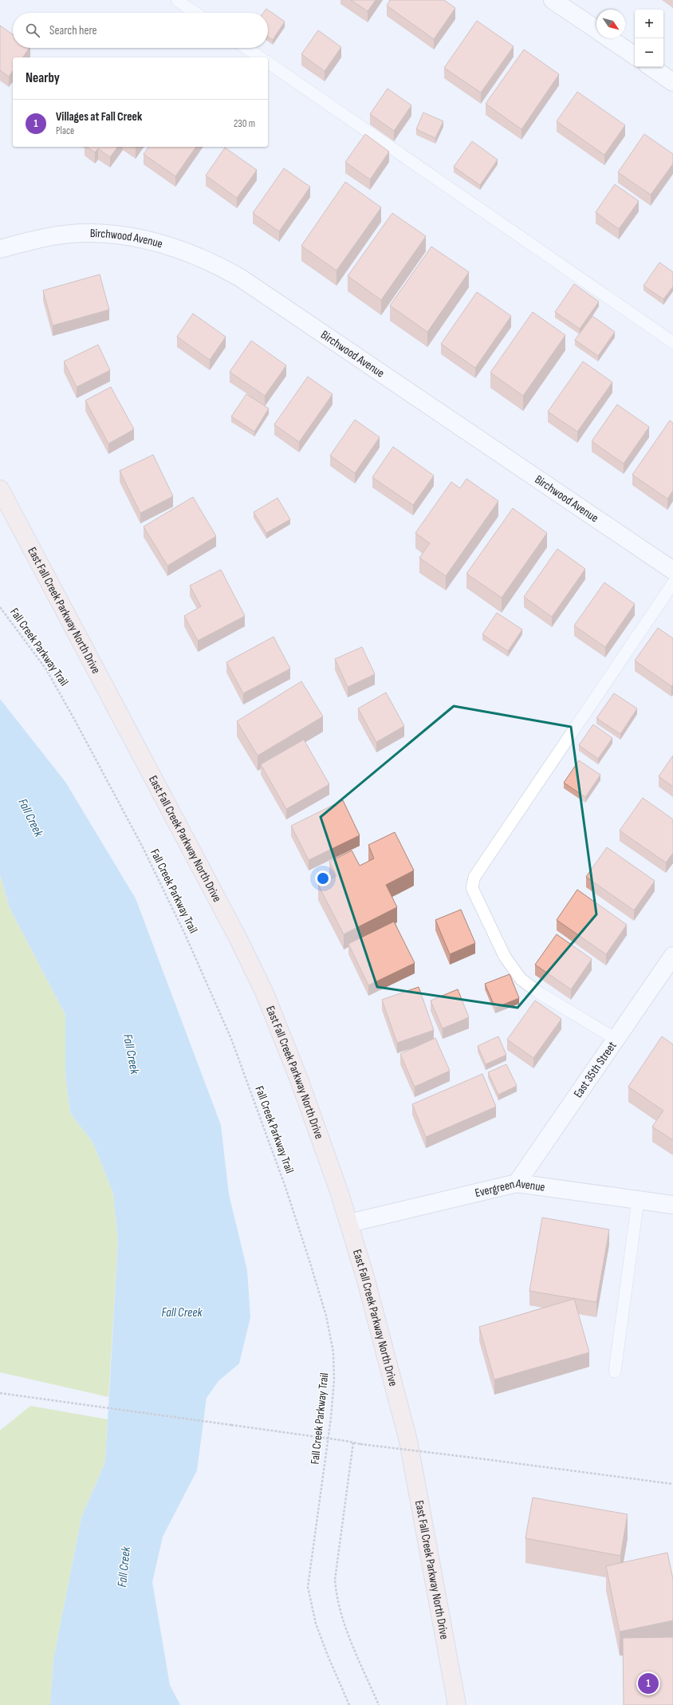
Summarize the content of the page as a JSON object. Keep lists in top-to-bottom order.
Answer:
{
  "streets": {
    "main road": ["East Fall Creek Parkway North Drive"],
    "street": ["Birchwood Avenue", "East 35th Street", "Evergreen Avenue"],
    "path": ["Fall Creek Parkway Trail"]
  },
  "crossings": [
    ["East Fall Creek Parkway North Drive", "Evergreen Avenue"],
    ["East 35th Street", "Evergreen Avenue"]
  ],
  "water": ["Fall Creek"],
  "north": "bottom right",
  "page": {
    "map_buttons": ["+", "−"],
    "search": "Search here",
    "heading": "Nearby",
    "list": [
      {
        "mark": "1",
        "name": "Villages at Fall Creek",
        "note": "Place",
        "value": "230 m"
      }
    ],
    "pins": "1"
  }
}
